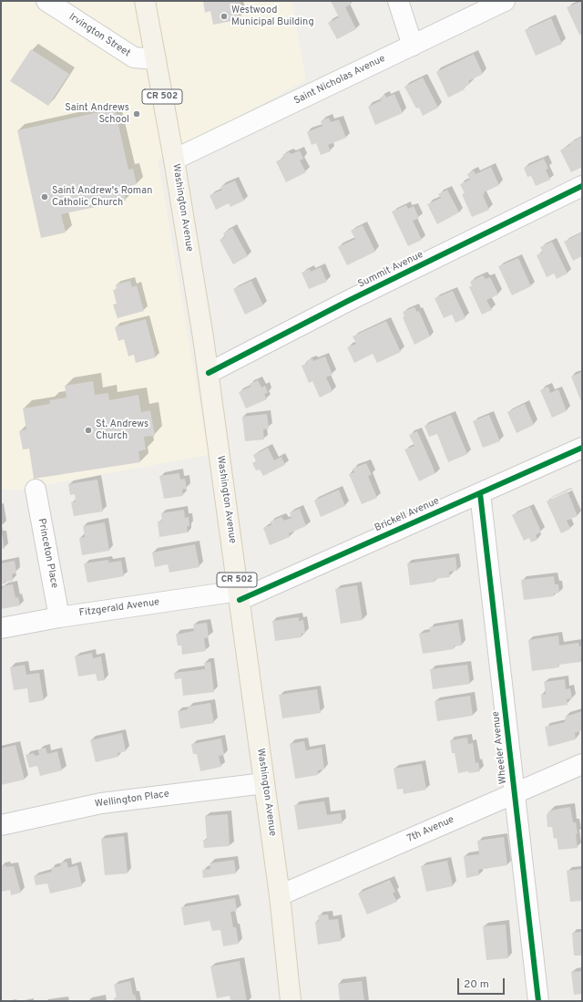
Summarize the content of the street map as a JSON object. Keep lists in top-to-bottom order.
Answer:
{
  "streets": {
    "main road": ["CR 502", "Washington Avenue"],
    "street": [
      "Irvington Street",
      "Saint Nicholas Avenue",
      "Summit Avenue",
      "Brickell Avenue",
      "Princeton Place",
      "Fitzgerald Avenue",
      "Wheeler Avenue",
      "Wellington Place",
      "7th Avenue"
    ]
  },
  "crossings": [
    ["Irvington Street", "Washington Avenue"],
    ["Saint Nicholas Avenue", "Washington Avenue"],
    ["Washington Avenue", "Summit Avenue"],
    ["Washington Avenue", "Brickell Avenue"],
    ["Washington Avenue", "Fitzgerald Avenue"],
    ["Washington Avenue", "Wellington Place"],
    ["Washington Avenue", "7th Avenue"],
    ["Brickell Avenue", "Fitzgerald Avenue"],
    ["Brickell Avenue", "Wheeler Avenue"],
    ["Princeton Place", "Fitzgerald Avenue"],
    ["Wheeler Avenue", "7th Avenue"]
  ],
  "places": [
    "Westwood Municipal Building",
    "Saint Andrews School",
    "Saint Andrew's Roman Catholic Church",
    "St. Andrews Church"
  ],
  "scale_bar": "20 m"
}
